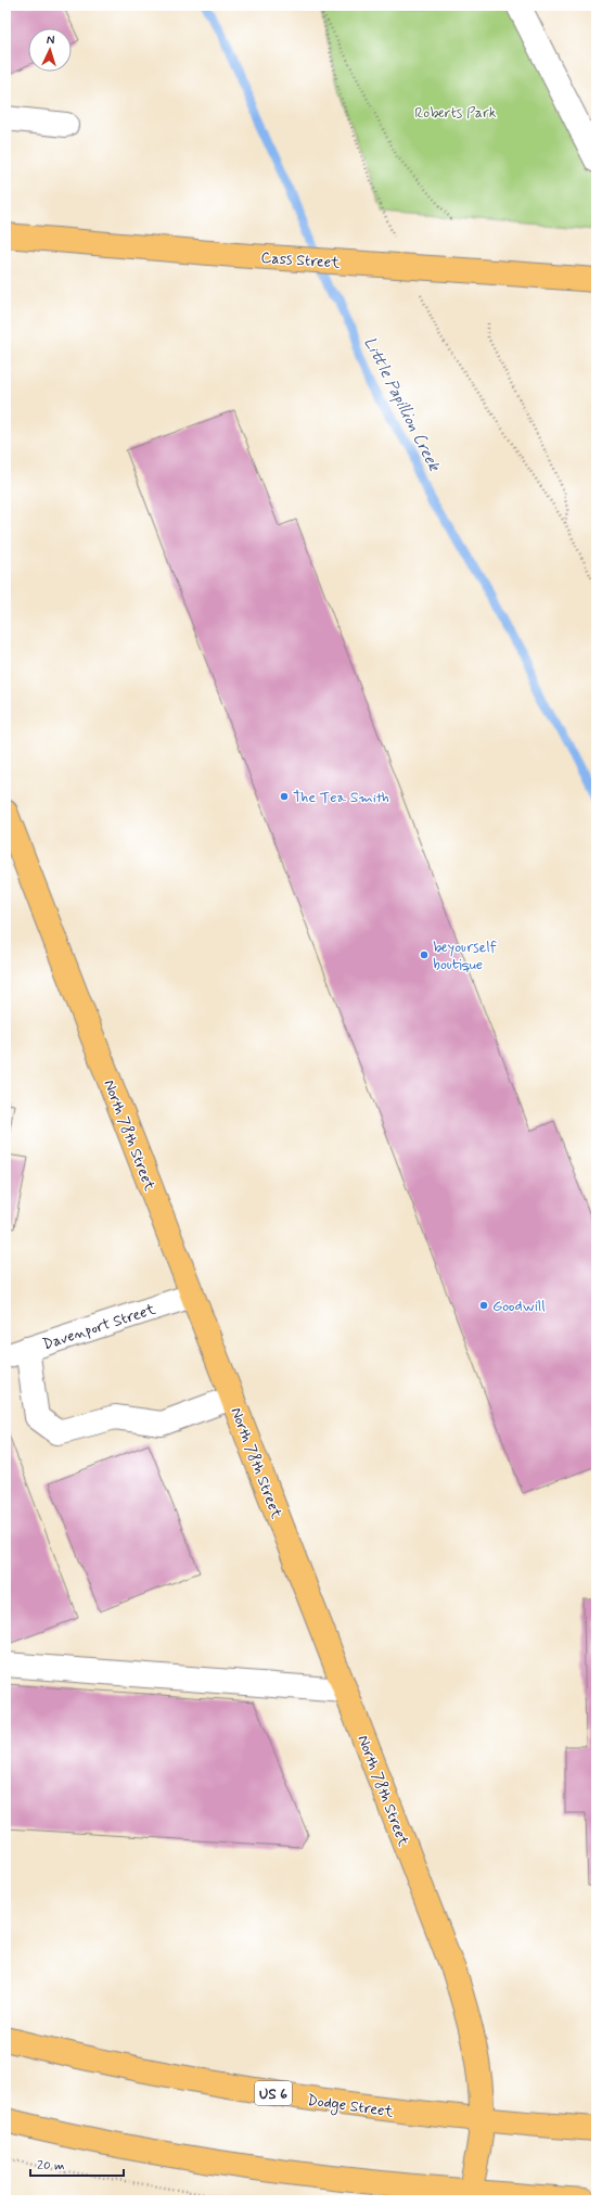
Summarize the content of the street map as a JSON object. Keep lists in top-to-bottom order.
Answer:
{
  "streets": {
    "main road": [
      "Cass Street",
      "North 78th Street",
      "US 6",
      "Dodge Street"
    ],
    "street": ["Davenport Street"]
  },
  "crossings": [
    ["North 78th Street", "Davenport Street"],
    ["North 78th Street", "Dodge Street"]
  ],
  "water": ["Little Papillion Creek"],
  "parks": ["Roberts Park"],
  "places": ["The Tea Smith", "beyourself boutique", "Goodwill"],
  "scale_bar": "20 m",
  "north": "top"
}
